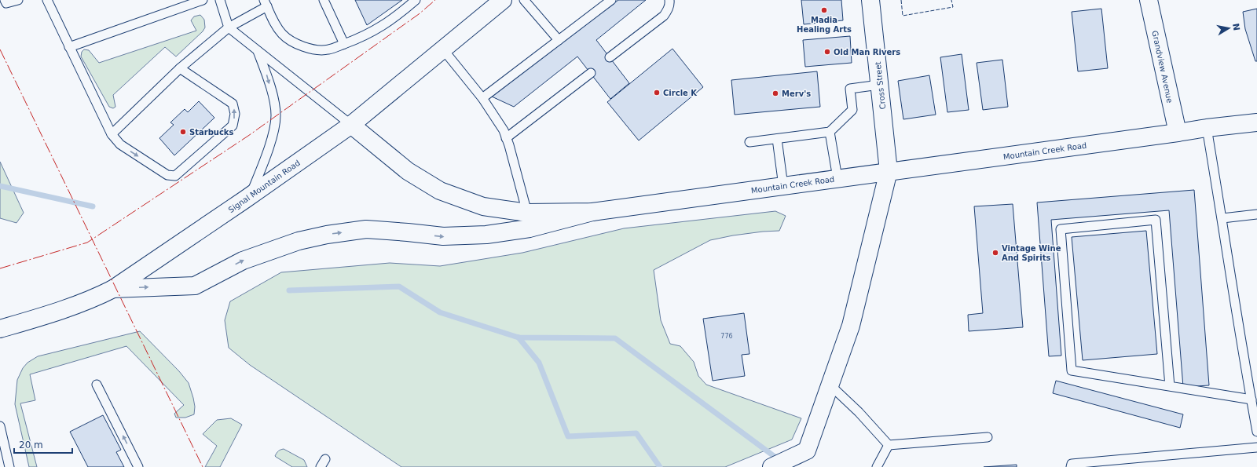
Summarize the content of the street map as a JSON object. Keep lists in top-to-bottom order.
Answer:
{
  "streets": {
    "main road": [
      "Grandview Avenue",
      "Cross Street",
      "Mountain Creek Road",
      "Signal Mountain Road"
    ]
  },
  "crossings": [
    ["Grandview Avenue", "Mountain Creek Road"],
    ["Cross Street", "Mountain Creek Road"],
    ["Mountain Creek Road", "Signal Mountain Road"]
  ],
  "places": [
    "Madia Healing Arts",
    "Old Man Rivers",
    "Circle K",
    "Merv's",
    "Starbucks",
    "Vintage Wine And Spirits"
  ],
  "house_numbers": ["776"],
  "scale_bar": "20 m",
  "north": "right"
}
